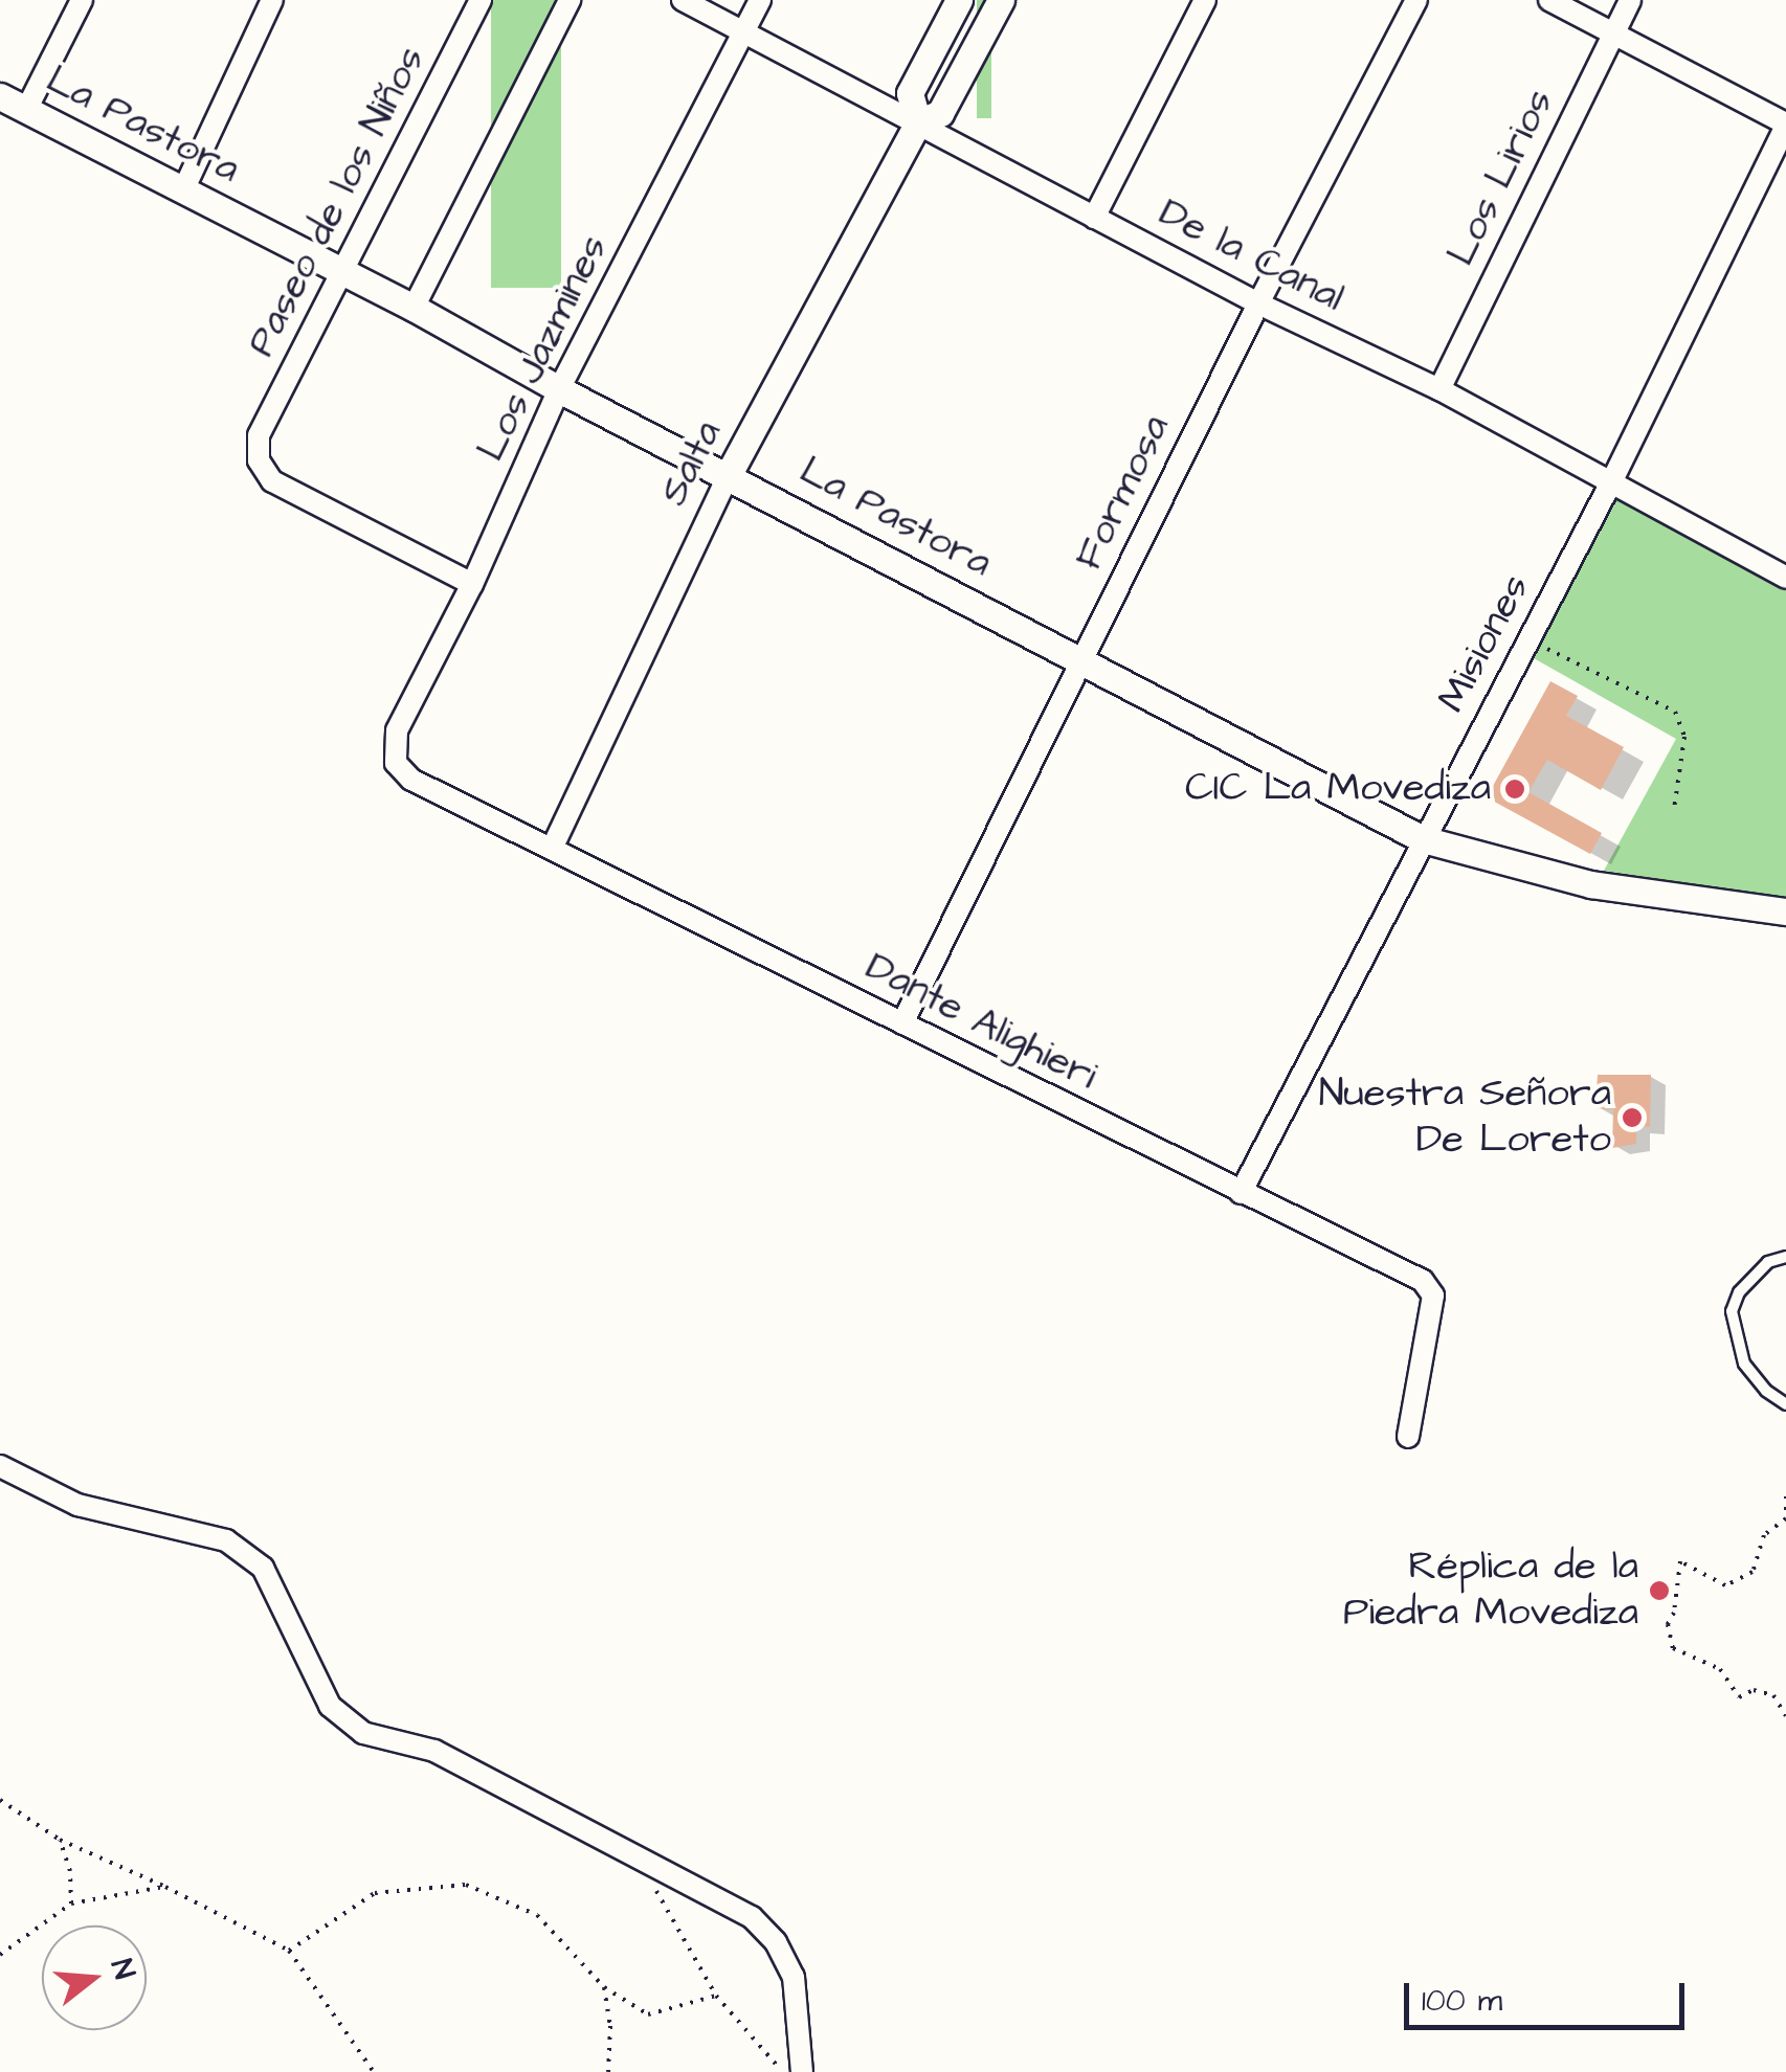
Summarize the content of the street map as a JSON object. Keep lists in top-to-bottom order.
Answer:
{
  "streets": {
    "street": [
      "La Pastora",
      "Los Lirios",
      "Paseo de los Niños",
      "De la Canal",
      "Los Jazmines",
      "Salta",
      "Formosa",
      "Misiones",
      "Dante Alighieri"
    ]
  },
  "crossings": [
    ["La Pastora", "Paseo de los Niños"],
    ["La Pastora", "Los Jazmines"],
    ["La Pastora", "Salta"],
    ["La Pastora", "Formosa"],
    ["La Pastora", "Misiones"],
    ["Los Lirios", "De la Canal"],
    ["Paseo de los Niños", "Los Jazmines"],
    ["De la Canal", "Los Jazmines"],
    ["De la Canal", "Salta"],
    ["De la Canal", "Formosa"],
    ["De la Canal", "Misiones"],
    ["Los Jazmines", "Dante Alighieri"],
    ["Salta", "Dante Alighieri"],
    ["Formosa", "Dante Alighieri"],
    ["Misiones", "Dante Alighieri"]
  ],
  "places": ["CIC La Movediza", "Nuestra Señora De Loreto", "Réplica de la Piedra Movediza"],
  "scale_bar": "100 m",
  "north": "right"
}
